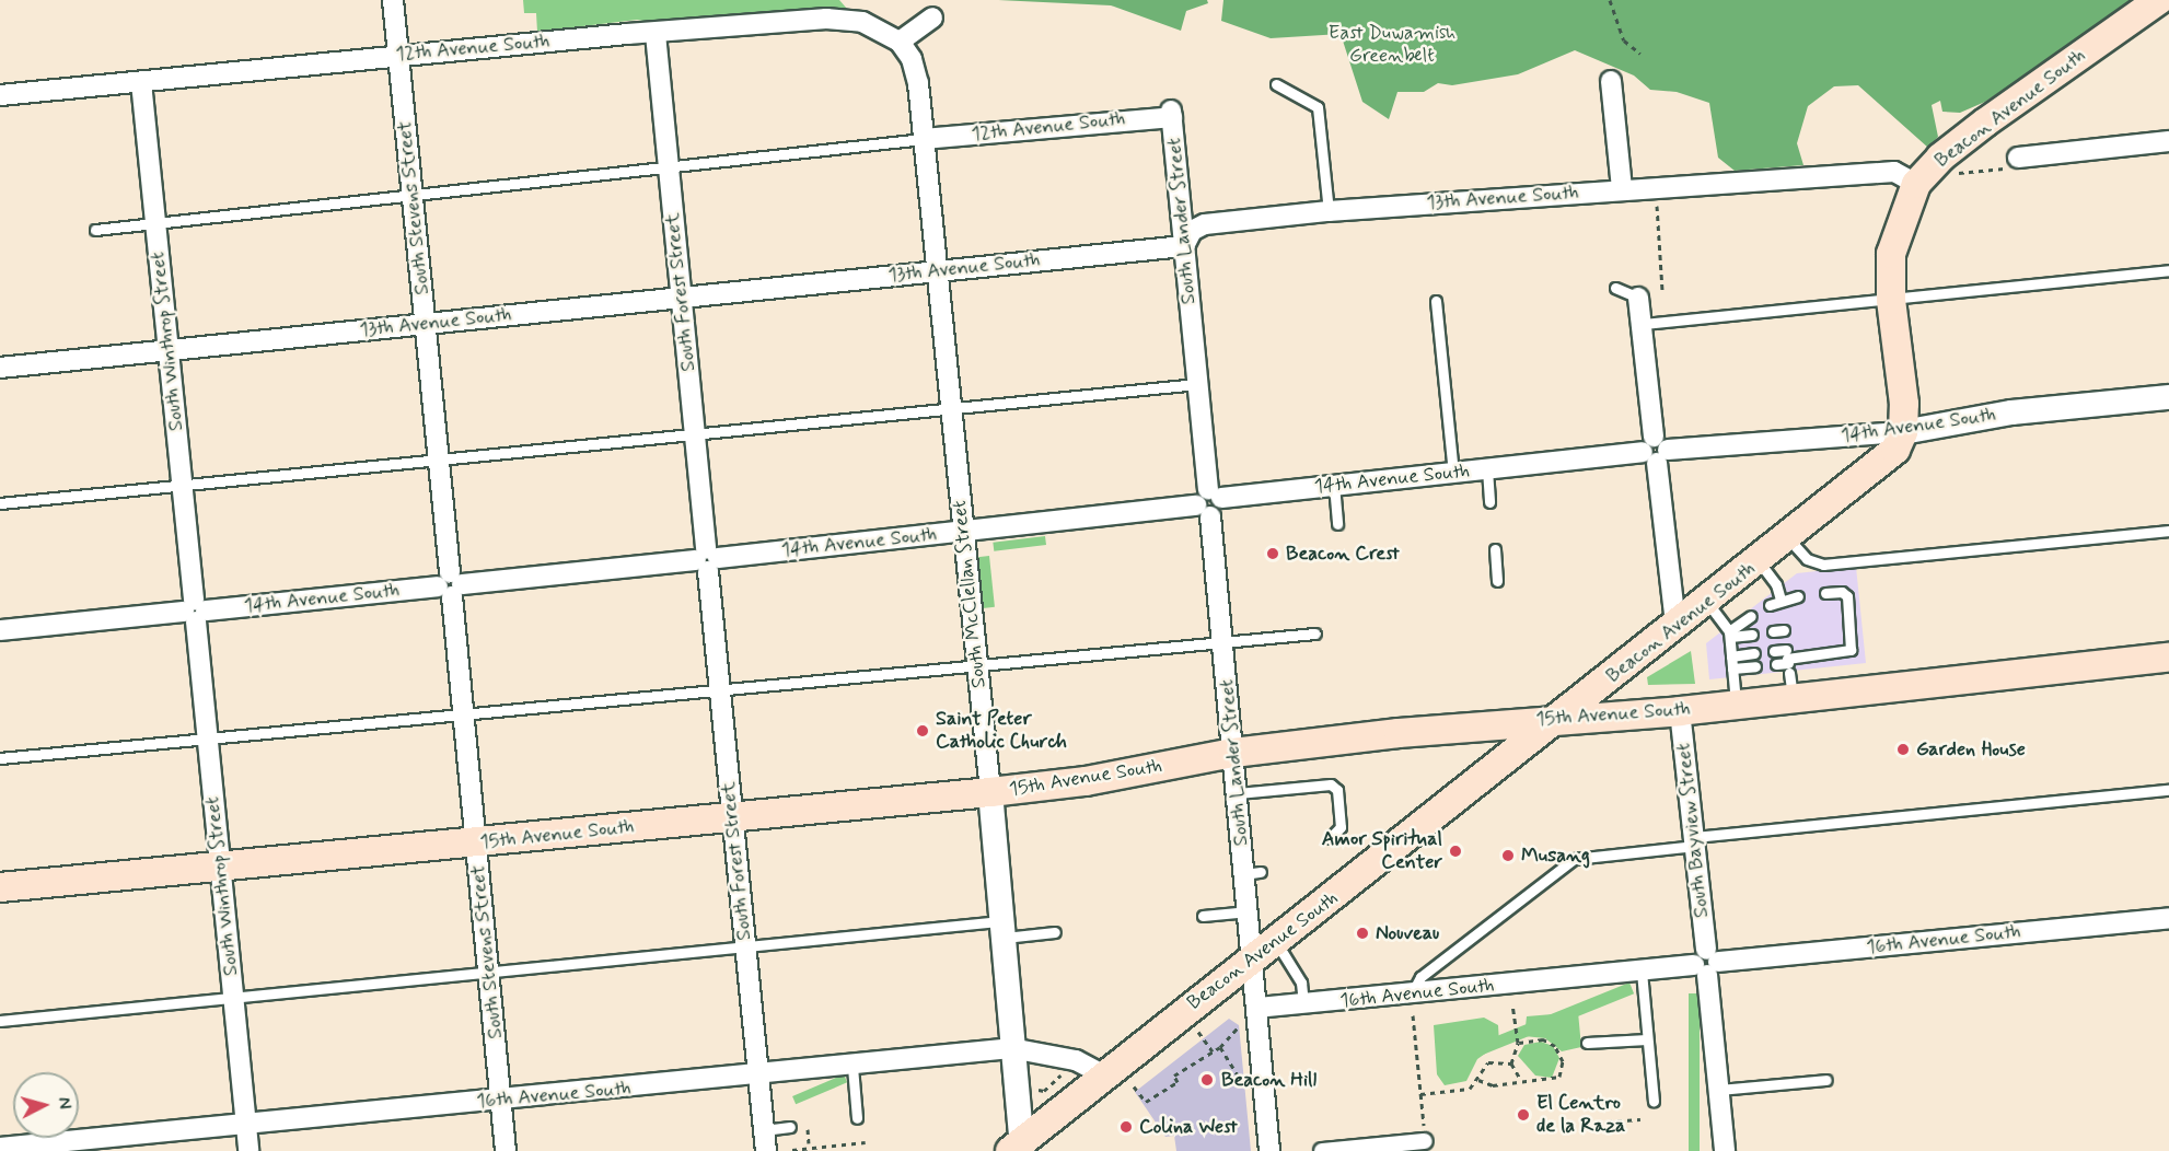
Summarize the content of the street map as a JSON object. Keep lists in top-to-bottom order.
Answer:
{
  "streets": {
    "main road": ["Beacon Avenue South", "15th Avenue South"],
    "street": [
      "12th Avenue South",
      "13th Avenue South",
      "South Stevens Street",
      "South Lander Street",
      "South Forest Street",
      "South Winthrop Street",
      "14th Avenue South",
      "South McClellan Street",
      "South Bayview Street",
      "16th Avenue South"
    ]
  },
  "crossings": [
    ["12th Avenue South", "South Stevens Street"],
    ["12th Avenue South", "South Lander Street"],
    ["12th Avenue South", "South Forest Street"],
    ["12th Avenue South", "South Winthrop Street"],
    ["12th Avenue South", "South McClellan Street"],
    ["Beacon Avenue South", "13th Avenue South"],
    ["Beacon Avenue South", "South Lander Street"],
    ["Beacon Avenue South", "14th Avenue South"],
    ["Beacon Avenue South", "South McClellan Street"],
    ["Beacon Avenue South", "15th Avenue South"],
    ["Beacon Avenue South", "16th Avenue South"],
    ["13th Avenue South", "South Stevens Street"],
    ["13th Avenue South", "South Lander Street"],
    ["13th Avenue South", "South Forest Street"],
    ["13th Avenue South", "South Winthrop Street"],
    ["13th Avenue South", "South McClellan Street"],
    ["South Stevens Street", "14th Avenue South"],
    ["South Stevens Street", "15th Avenue South"],
    ["South Stevens Street", "16th Avenue South"],
    ["South Lander Street", "14th Avenue South"],
    ["South Lander Street", "15th Avenue South"],
    ["South Lander Street", "16th Avenue South"],
    ["South Forest Street", "14th Avenue South"],
    ["South Forest Street", "15th Avenue South"],
    ["South Forest Street", "16th Avenue South"],
    ["South Winthrop Street", "14th Avenue South"],
    ["South Winthrop Street", "15th Avenue South"],
    ["South Winthrop Street", "16th Avenue South"],
    ["14th Avenue South", "South McClellan Street"],
    ["South McClellan Street", "15th Avenue South"],
    ["South McClellan Street", "16th Avenue South"],
    ["15th Avenue South", "South Bayview Street"],
    ["South Bayview Street", "16th Avenue South"]
  ],
  "parks": ["East Duwamish Greenbelt"],
  "places": [
    "Beacon Crest",
    "Saint Peter Catholic Church",
    "Garden House",
    "Amor Spiritual Center",
    "Musang",
    "Nouveau",
    "Beacon Hill",
    "El Centro de la Raza",
    "Colina West"
  ],
  "north": "right"
}
